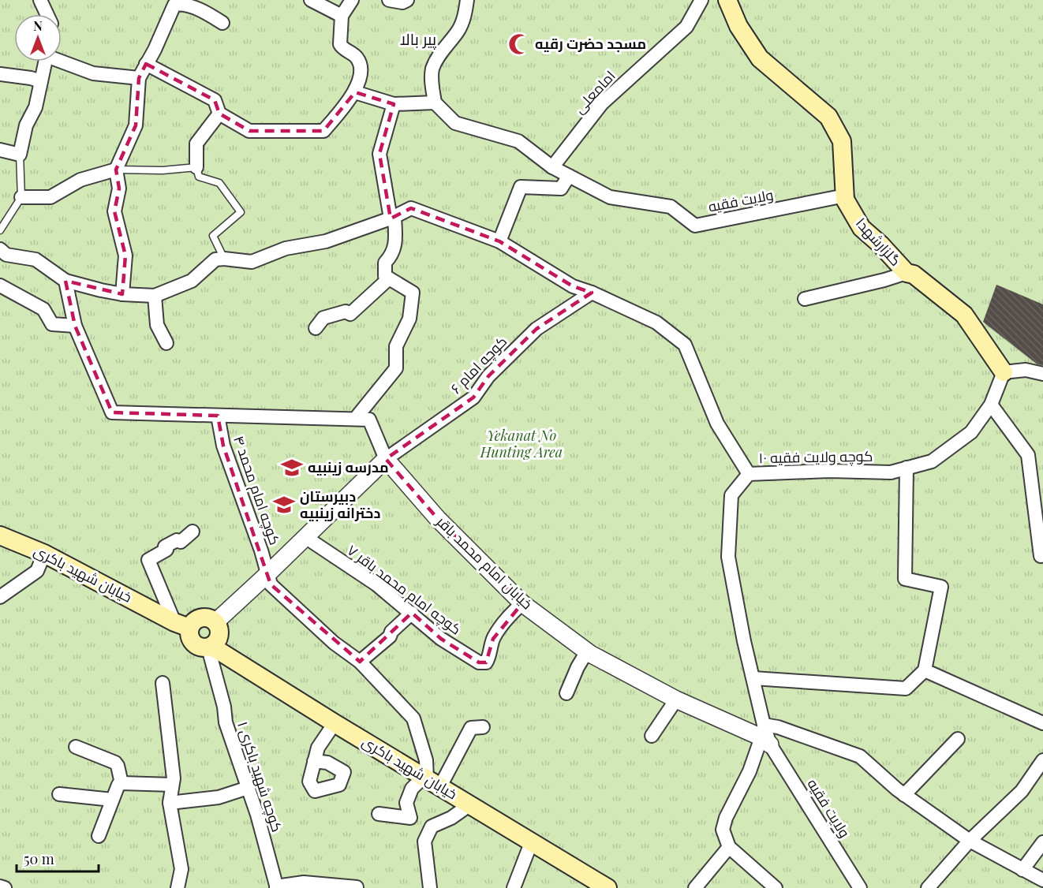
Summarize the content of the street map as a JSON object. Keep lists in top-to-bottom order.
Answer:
{
  "streets": {
    "main road": ["گلزارشهدا", "خیابان شهید باکری"],
    "street": [
      "امامعلی",
      "ولایت فقیه",
      "کوچه امام ۶",
      "کوچه ولایت فقیه ۱۰",
      "کوچه امام محمد ۴",
      "خیابان امام محمد باقر",
      "کوچه امام محمد باقر ۷",
      "کوچه شهید باکری ۱"
    ]
  },
  "crossings": [
    ["امامعلی", "ولایت فقیه"],
    ["ولایت فقیه", "گلزارشهدا"],
    ["ولایت فقیه", "کوچه ولایت فقیه ۱۰"],
    ["ولایت فقیه", "خیابان امام محمد باقر"],
    ["گلزارشهدا", "کوچه ولایت فقیه ۱۰"],
    ["کوچه امام ۶", "خیابان امام محمد باقر"],
    ["کوچه ولایت فقیه ۱۰", "خیابان امام محمد باقر"],
    ["خیابان امام محمد باقر", "کوچه امام محمد باقر ۷"],
    ["خیابان شهید باکری", "کوچه شهید باکری ۱"]
  ],
  "districts": ["پیر بالا"],
  "parks": ["Yekanat No Hunting Area"],
  "places": {
    "mosque": ["مسجد حضرت رقیه"],
    "school or university": ["مدرسه زینبیه", "دبیرستان دخترانه زینبیه"]
  },
  "scale_bar": "50 m",
  "north": "top"
}
